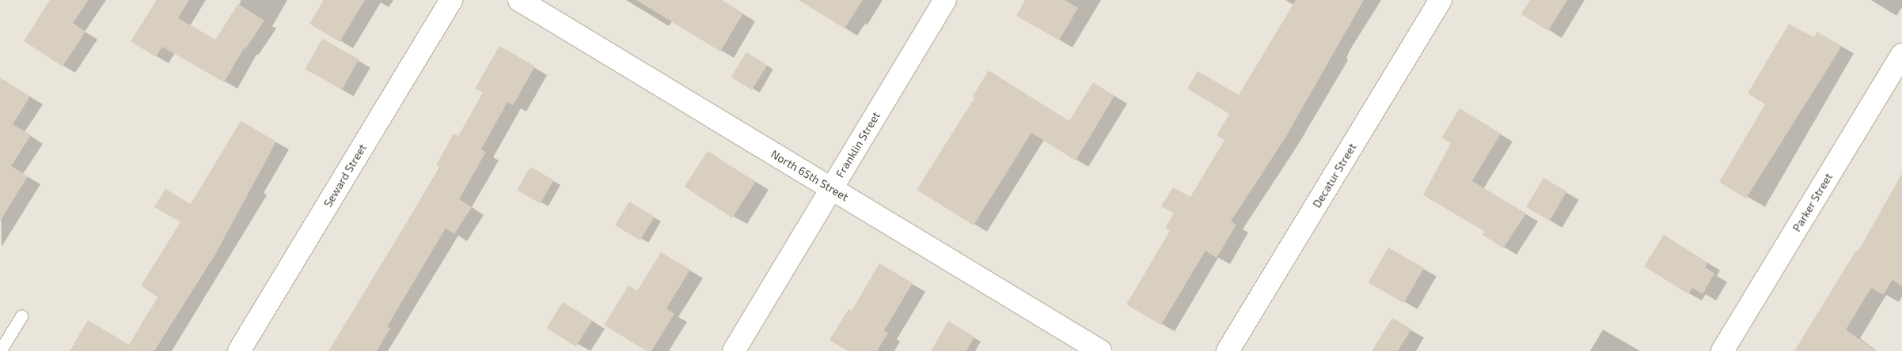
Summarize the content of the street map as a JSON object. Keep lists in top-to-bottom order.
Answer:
{
  "streets": {
    "street": [
      "Franklin Street",
      "Seward Street",
      "North 65th Street",
      "Decatur Street",
      "Parker Street"
    ]
  },
  "crossings": [
    ["Franklin Street", "North 65th Street"]
  ]
}
